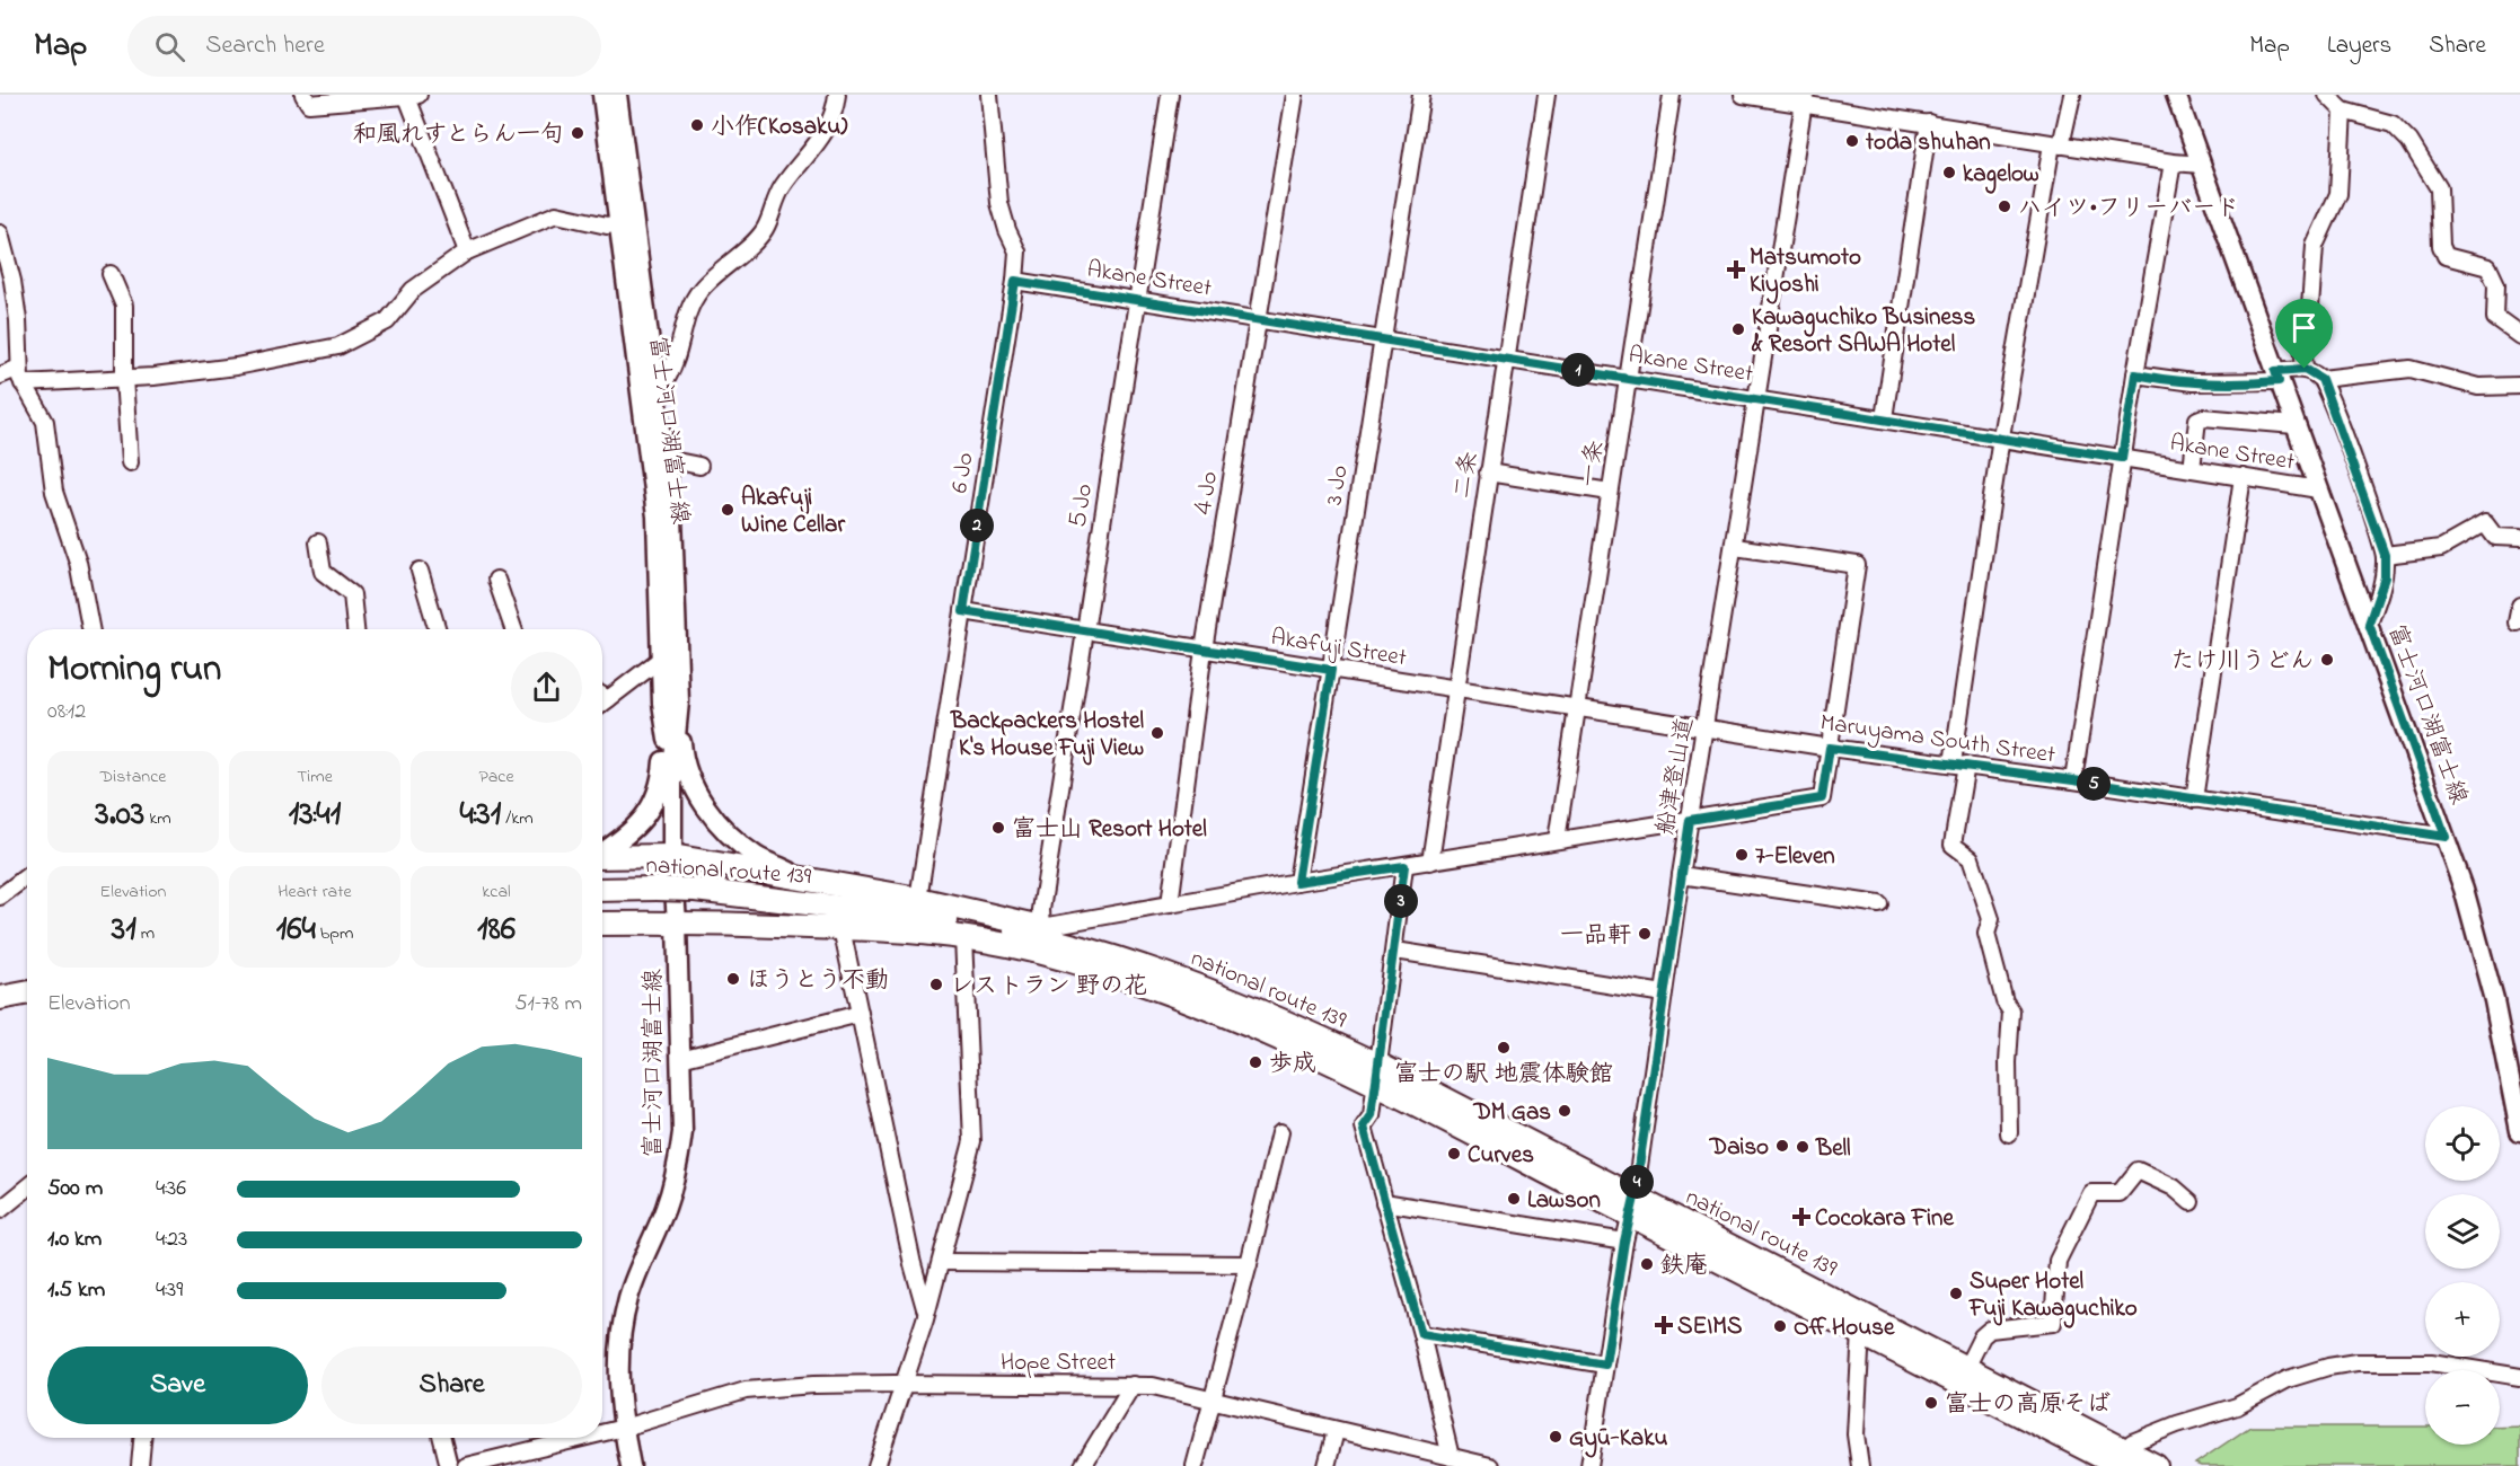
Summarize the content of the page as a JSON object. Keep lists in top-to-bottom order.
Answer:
{
  "streets": {
    "highway": ["national route 139"],
    "main road": ["富士河口湖富士線"],
    "street": [
      "Akane Street",
      "一条",
      "6 Jo",
      "二条",
      "3 Jo",
      "４Jo",
      "５Jo",
      "Akafuji Street",
      "Maruyama South Street",
      "船津登山道",
      "Hope Street"
    ]
  },
  "crossings": [
    ["Akane Street", "富士河口湖富士線"],
    ["Akane Street", "一条"],
    ["Akane Street", "6 Jo"],
    ["Akane Street", "二条"],
    ["Akane Street", "3 Jo"],
    ["Akane Street", "４Jo"],
    ["Akane Street", "５Jo"],
    ["Akane Street", "船津登山道"],
    ["富士河口湖富士線", "Maruyama South Street"],
    ["富士河口湖富士線", "national route 139"],
    ["富士河口湖富士線", "Hope Street"],
    ["一条", "Akafuji Street"],
    ["6 Jo", "Akafuji Street"],
    ["二条", "Akafuji Street"],
    ["3 Jo", "Akafuji Street"],
    ["４Jo", "Akafuji Street"],
    ["５Jo", "Akafuji Street"],
    ["Akafuji Street", "Maruyama South Street"],
    ["Akafuji Street", "船津登山道"],
    ["Maruyama South Street", "船津登山道"],
    ["船津登山道", "national route 139"]
  ],
  "places": {
    "other": [
      "小作(Kosaku)",
      "和風れすとらん一句",
      "toda shuhan",
      "kagelow",
      "ハイツ•フリーバード",
      "Kawaguchiko Business & Resort SAWA Hotel",
      "Akafuji Wine Cellar",
      "たけ川うどん",
      "Backpackers Hostel K's House Fuji View",
      "富士山 Resort Hotel",
      "7-Eleven",
      "一品軒",
      "ほうとう不動",
      "レストラン 野の花",
      "富士の駅 地震体験館",
      "歩成",
      "DM Gas",
      "Daiso",
      "Bell",
      "Curves",
      "Lawson",
      "鉄庵",
      "Super Hotel Fuji Kawaguchiko",
      "Off House",
      "富士の高原そば",
      "Gyū-Kaku"
    ],
    "health": ["Matsumoto Kiyoshi", "Cocokara Fine", "SEIMS"]
  },
  "page": {
    "header": "Map",
    "search": "Search here",
    "nav": ["Map", "Layers", "Share"],
    "pins": [
      "1",
      "2",
      "5",
      "3",
      "4"
    ],
    "heading": ["Morning run", "08:12"],
    "stats": [
      ["Distance", "3.03 km"],
      ["Time", "13:41"],
      ["Pace", "4:31 /km"],
      ["Elevation", "31 m"],
      ["Heart rate", "164 bpm"],
      ["kcal", "186"]
    ],
    "chart": ["Elevation", "51–78 m"],
    "map_buttons": ["+", "−"],
    "list": [
      {
        "name": "500 m",
        "note": "4:36"
      },
      {
        "name": "1.0 km",
        "note": "4:23"
      },
      {
        "name": "1.5 km",
        "note": "4:39"
      }
    ],
    "buttons": ["Save", "Share"]
  }
}
